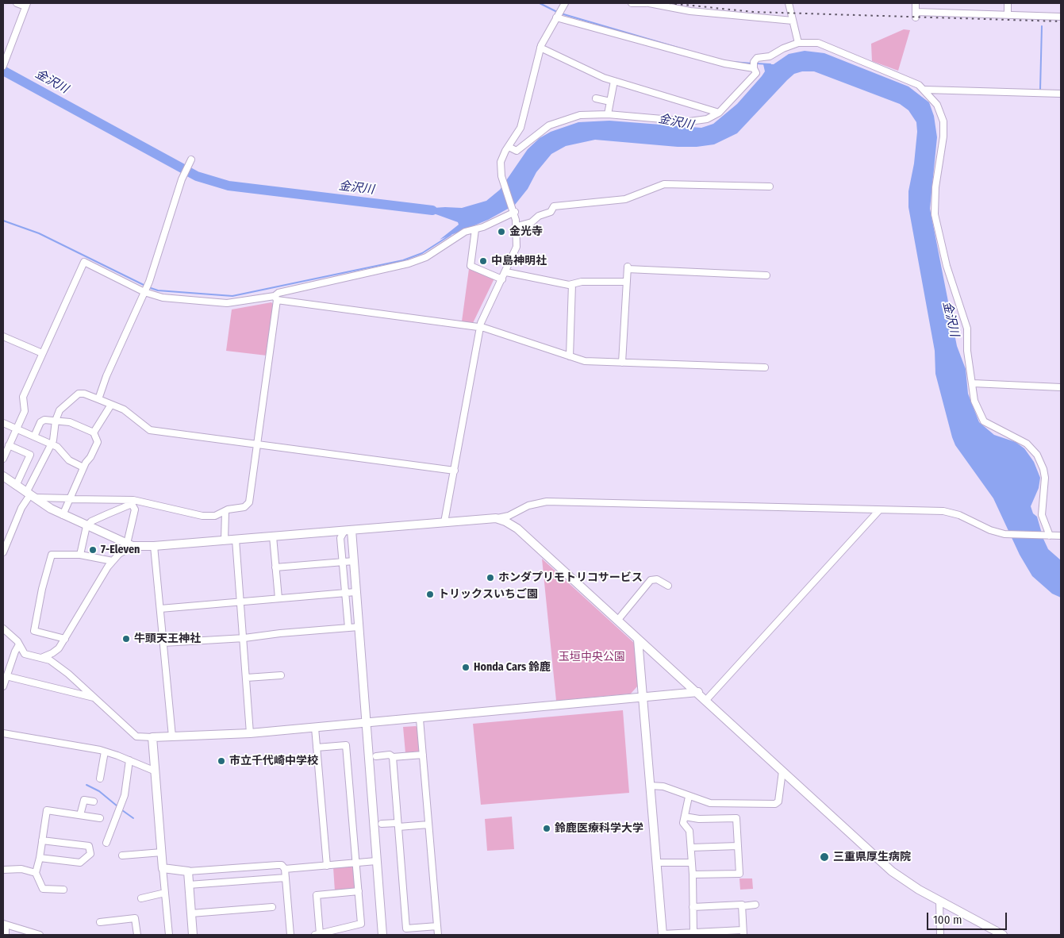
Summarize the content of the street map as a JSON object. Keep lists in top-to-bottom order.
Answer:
{
  "water": ["金沢川"],
  "parks": ["玉垣中央公園"],
  "places": [
    "金光寺",
    "中島神明社",
    "7-Eleven",
    "ホンダプリモトリコサービス",
    "トリックスいちご園",
    "牛頭天王神社",
    "Honda Cars 鈴鹿",
    "市立千代崎中学校",
    "鈴鹿医療科学大学",
    "三重県厚生病院"
  ],
  "scale_bar": "100 m"
}
